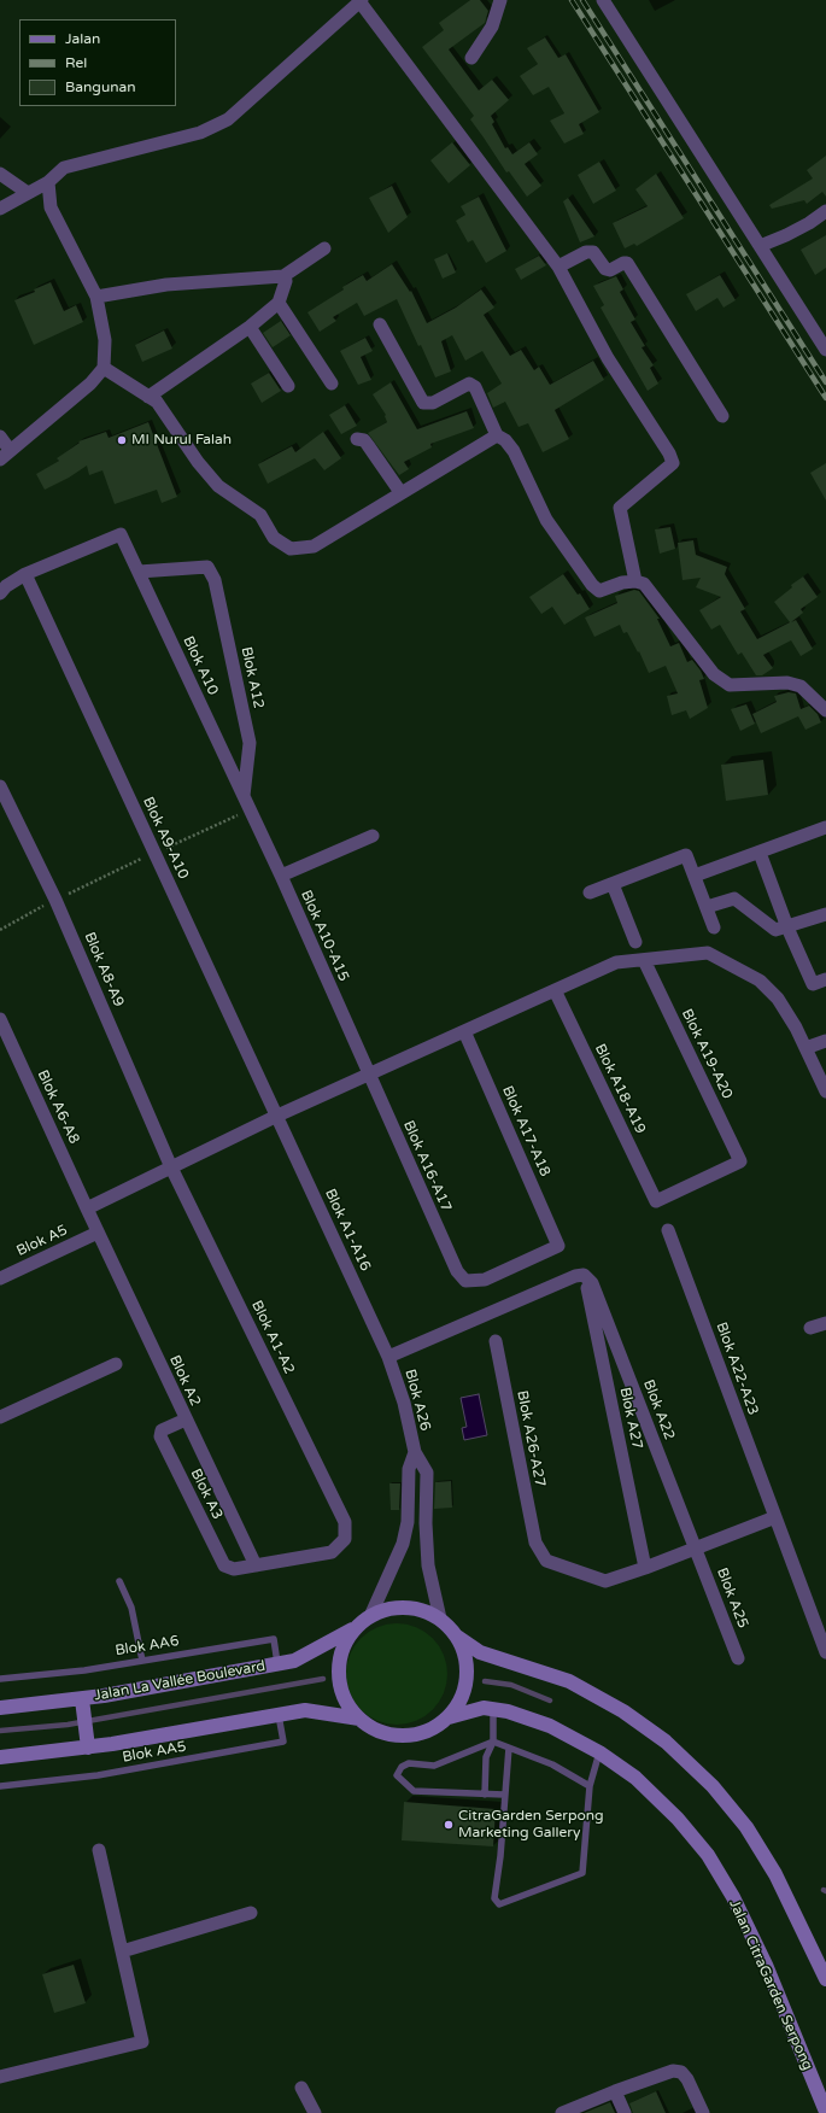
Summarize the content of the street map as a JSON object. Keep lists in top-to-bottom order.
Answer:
{
  "streets": {
    "street": [
      "Blok A10",
      "Blok A12",
      "Blok A9-A10",
      "Blok A10-A15",
      "Blok A8-A9",
      "Blok A19-A20",
      "Blok A18-A19",
      "Blok A6-A8",
      "Blok A17-A18",
      "Blok A16-A17",
      "Blok A1-A16",
      "Blok A5",
      "Blok A1-A2",
      "Blok A22-A23",
      "Blok A2",
      "Blok A26",
      "Blok A22",
      "Blok A27",
      "Blok A26-A27",
      "Blok A3",
      "Blok A25",
      "Jalan La Vallée Boulevard",
      "Jalan CitraGarden Serpong"
    ],
    "lane": ["Blok AA6", "Blok AA5"]
  },
  "crossings": [
    ["Blok A10", "Blok A12"],
    ["Blok A10", "Blok A9-A10"],
    ["Blok A10", "Blok A10-A15"],
    ["Blok A9-A10", "Blok A1-A16"],
    ["Blok A10-A15", "Blok A16-A17"],
    ["Blok A8-A9", "Blok A1-A2"],
    ["Blok A19-A20", "Blok A18-A19"],
    ["Blok A6-A8", "Blok A2"],
    ["Blok A17-A18", "Blok A16-A17"],
    ["Blok A1-A16", "Blok A26"],
    ["Blok A5", "Blok A2"],
    ["Blok A1-A2", "Blok A2"],
    ["Blok A1-A2", "Blok A3"],
    ["Blok A2", "Blok A3"],
    ["Blok A22", "Blok A27"],
    ["Blok A22", "Blok A25"],
    ["Blok A27", "Blok A26-A27"],
    ["Blok AA6", "Jalan La Vallée Boulevard"],
    ["Jalan La Vallée Boulevard", "Jalan CitraGarden Serpong"]
  ],
  "places": ["MI Nurul Falah", "CitraGarden Serpong Marketing Gallery"],
  "legend": ["Jalan", "Rel", "Bangunan"]
}
